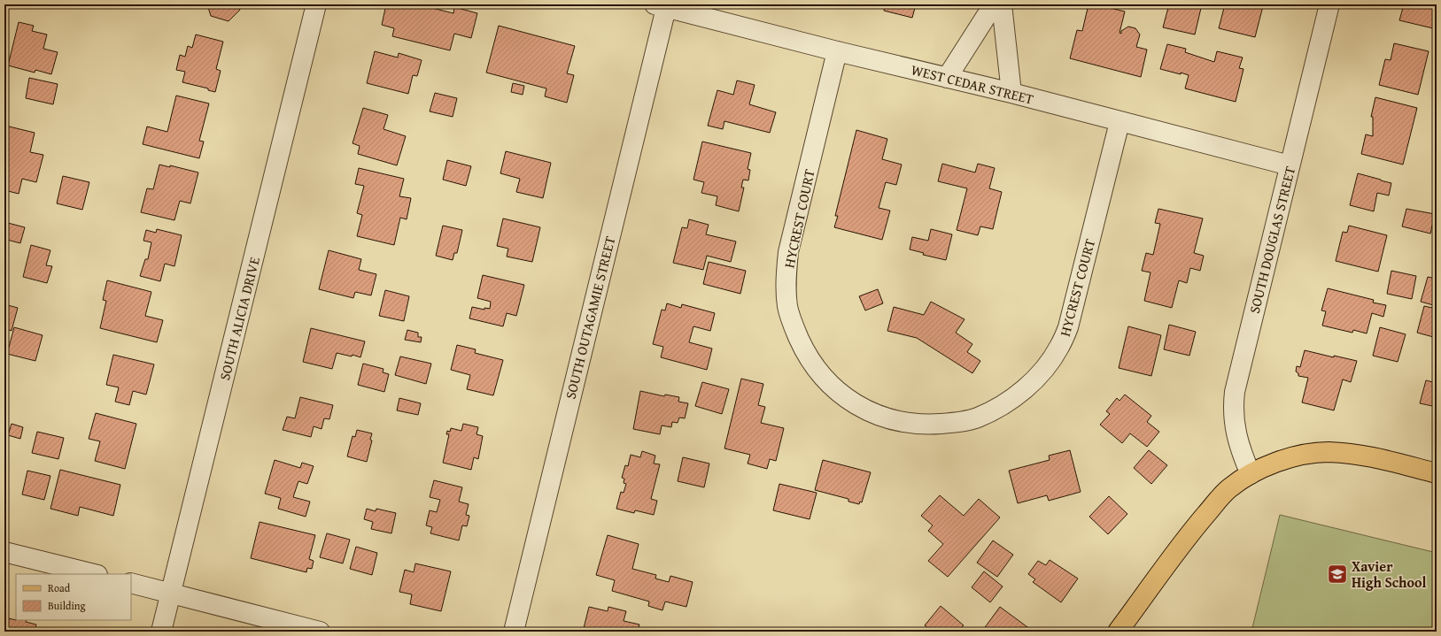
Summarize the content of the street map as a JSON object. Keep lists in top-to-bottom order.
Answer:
{
  "streets": {
    "street": [
      "WEST CEDAR STREET",
      "HYCREST COURT",
      "SOUTH DOUGLAS STREET",
      "SOUTH OUTAGAMIE STREET",
      "SOUTH ALICIA DRIVE"
    ]
  },
  "crossings": [
    ["WEST CEDAR STREET", "HYCREST COURT"],
    ["WEST CEDAR STREET", "SOUTH DOUGLAS STREET"],
    ["WEST CEDAR STREET", "SOUTH OUTAGAMIE STREET"]
  ],
  "places": {
    "school or university": ["Xavier High School"]
  },
  "legend": ["Road", "Building"]
}
